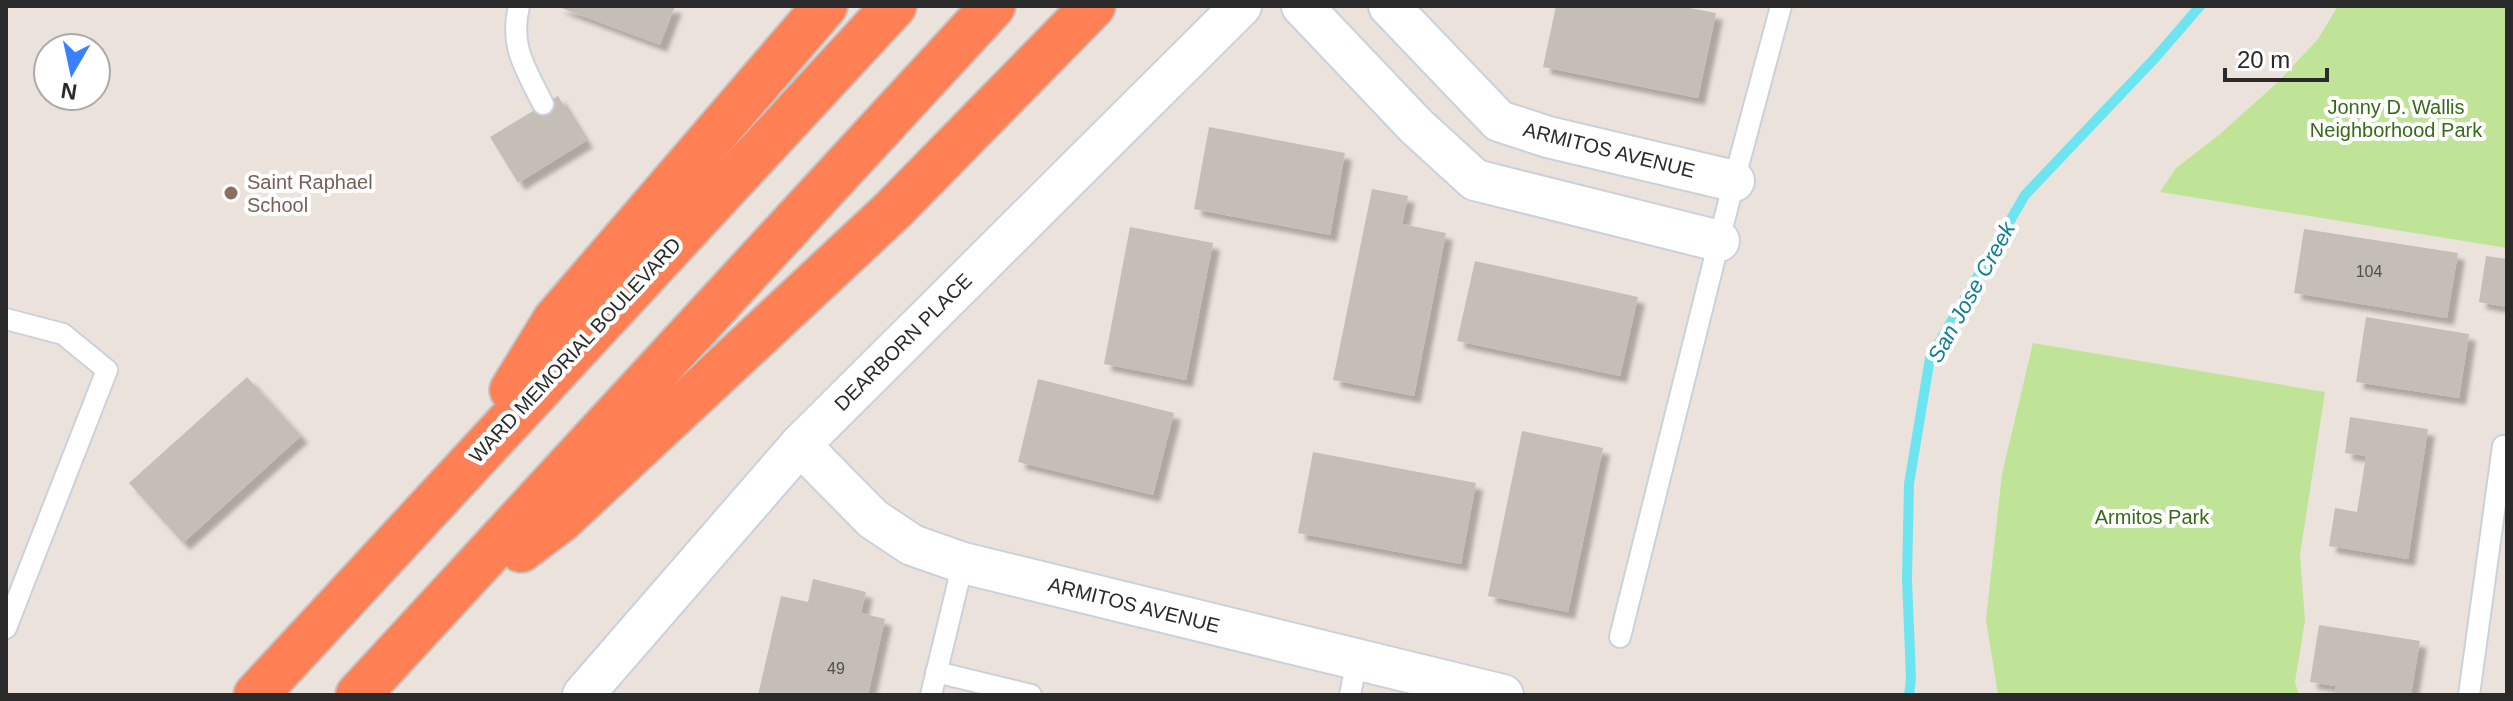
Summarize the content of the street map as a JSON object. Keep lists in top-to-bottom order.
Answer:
{
  "streets": {
    "highway": ["WARD MEMORIAL BOULEVARD"],
    "street": ["ARMITOS AVENUE", "DEARBORN PLACE"]
  },
  "crossings": [
    ["ARMITOS AVENUE", "DEARBORN PLACE"]
  ],
  "water": ["San Jose Creek"],
  "parks": ["Jonny D. Wallis Neighborhood Park", "Armitos Park"],
  "places": ["Saint Raphael School"],
  "house_numbers": ["104", "49"],
  "scale_bar": "20 m",
  "north": "bottom"
}
